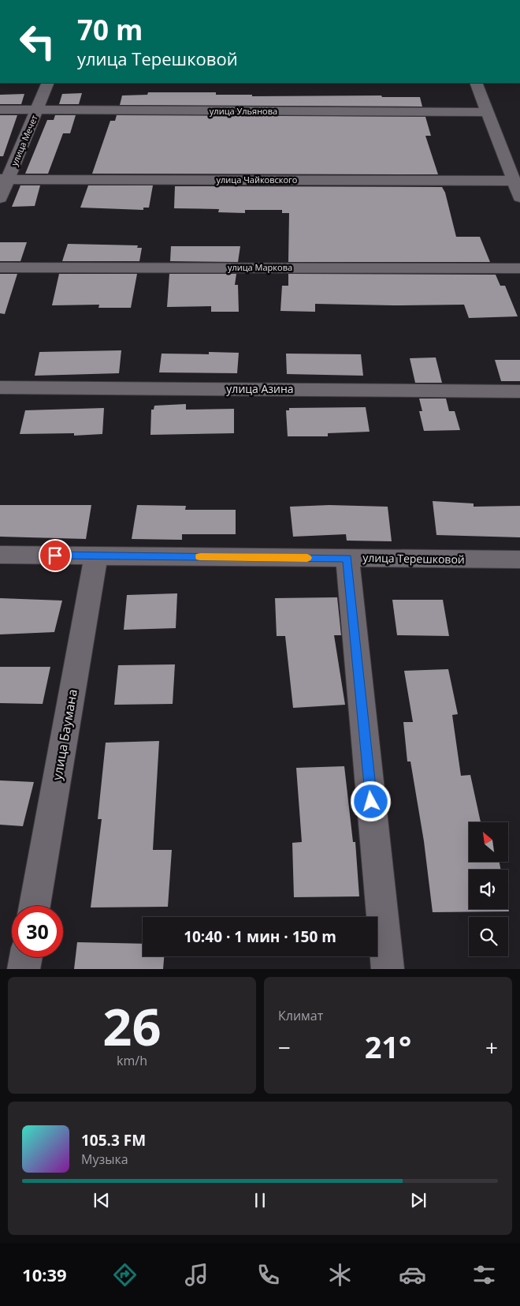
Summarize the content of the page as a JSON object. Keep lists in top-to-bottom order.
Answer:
{
  "streets": {
    "street": [
      "улица Ульянова",
      "улица Мечет",
      "улица Чайковского",
      "улица Маркова",
      "улица Азина",
      "улица Терешковой",
      "улица Баумана"
    ]
  },
  "crossings": [
    ["улица Ульянова", "улица Мечет"],
    ["улица Мечет", "улица Чайковского"],
    ["улица Терешковой", "улица Баумана"]
  ],
  "north": "top left",
  "page": {
    "turn": ["70 m", "улица Терешковой"],
    "limit": "30",
    "trip": "10:40 · 1 мин · 150 m",
    "tile": [
      ["26", "km/h"],
      "Климат"
    ],
    "heat": ["−", "21°", "+"],
    "song": ["105.3 FM", "Музыка"],
    "tabs": "10:39"
  }
}
